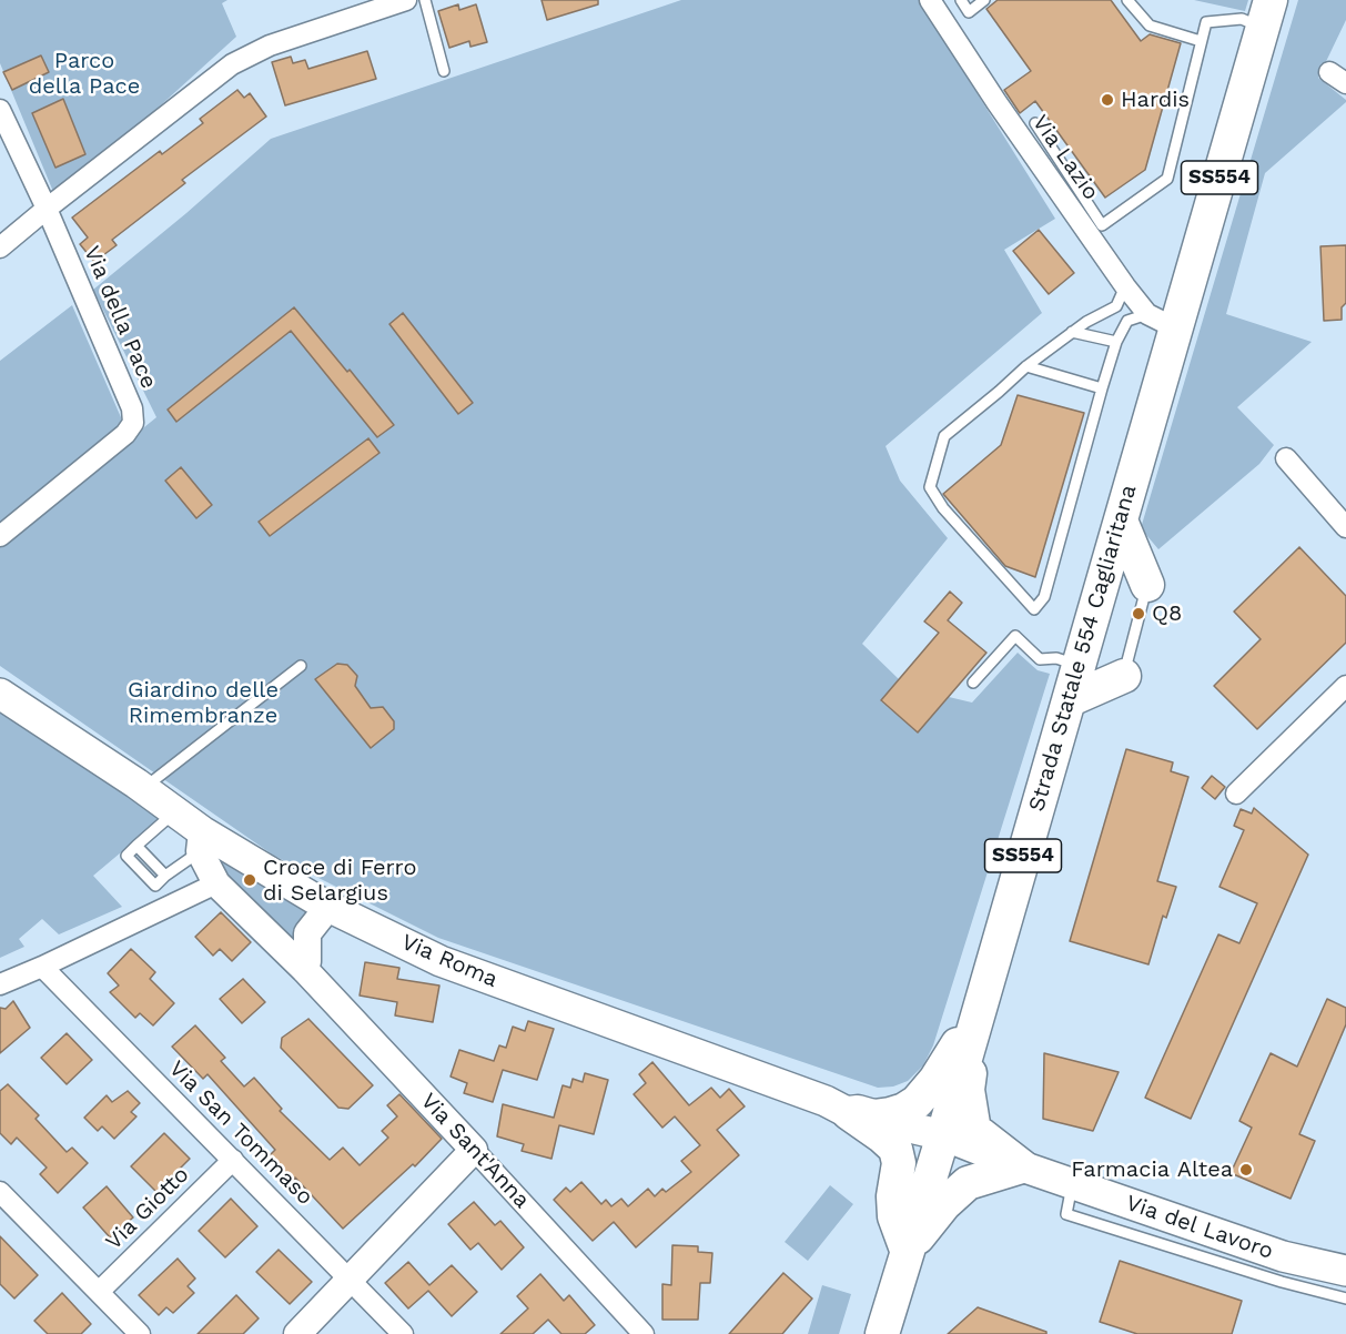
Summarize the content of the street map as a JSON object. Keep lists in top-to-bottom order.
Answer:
{
  "streets": {
    "main road": [
      "SS554",
      "Strada Statale 554 Cagliaritana",
      "Via Roma",
      "Via del Lavoro"
    ],
    "street": [
      "Via Lazio",
      "Via della Pace",
      "Via San Tommaso",
      "Via Sant'Anna",
      "Via Giotto"
    ]
  },
  "crossings": [
    ["Via Lazio", "Strada Statale 554 Cagliaritana"],
    ["Strada Statale 554 Cagliaritana", "Via Roma"],
    ["Strada Statale 554 Cagliaritana", "Via del Lavoro"],
    ["Via Roma", "Via Sant'Anna"],
    ["Via Roma", "Via del Lavoro"],
    ["Via San Tommaso", "Via Giotto"]
  ],
  "parks": ["Parco della Pace", "Giardino delle Rimembranze"],
  "places": [
    "Hardis",
    "Q8",
    "Croce di Ferro di Selargius",
    "Farmacia Altea"
  ]
}
